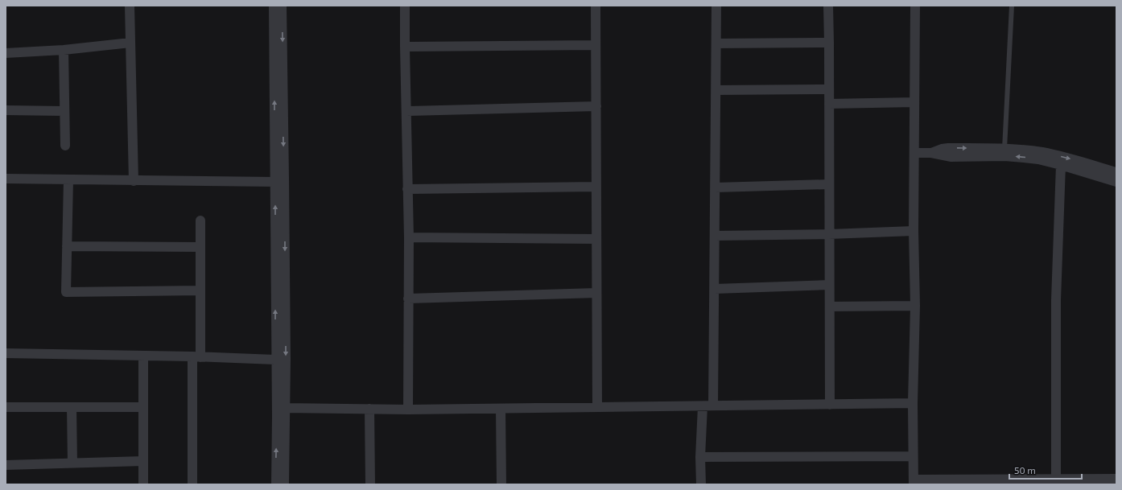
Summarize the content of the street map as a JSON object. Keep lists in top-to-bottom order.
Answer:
{
  "scale_bar": "50 m"
}
